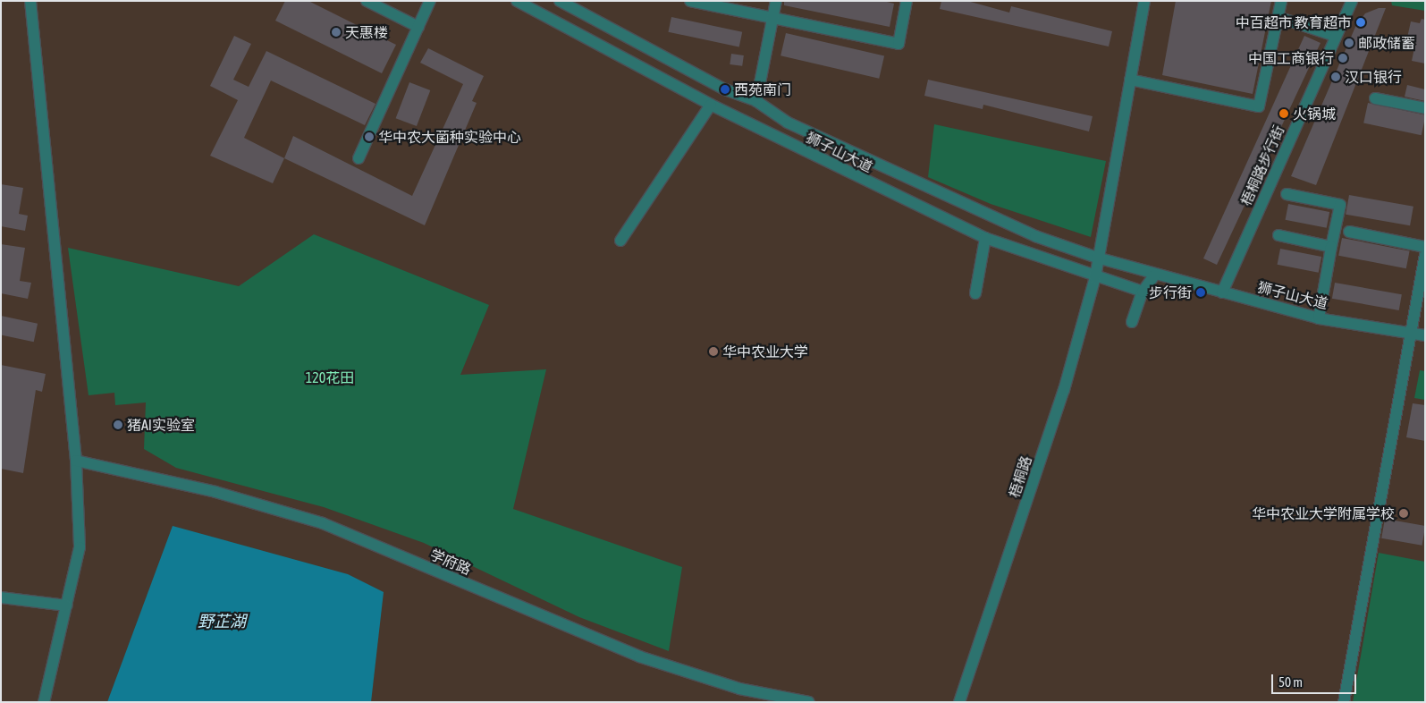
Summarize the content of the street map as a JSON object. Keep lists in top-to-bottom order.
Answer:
{
  "streets": {
    "street": [
      "狮子山大道",
      "梧桐路步行街",
      "梧桐路",
      "学府路"
    ]
  },
  "crossings": [
    ["狮子山大道", "梧桐路步行街"],
    ["狮子山大道", "梧桐路"]
  ],
  "water": ["野芷湖"],
  "parks": ["120花田"],
  "places": [
    "中百超市 教育超市",
    "天惠楼",
    "邮政储蓄",
    "中国工商银行",
    "汉口银行",
    "西苑南门",
    "火锅城",
    "华中农大菌种实验中心",
    "步行街",
    "华中农业大学",
    "猪AI实验室",
    "华中农业大学附属学校"
  ],
  "scale_bar": "50 m"
}
